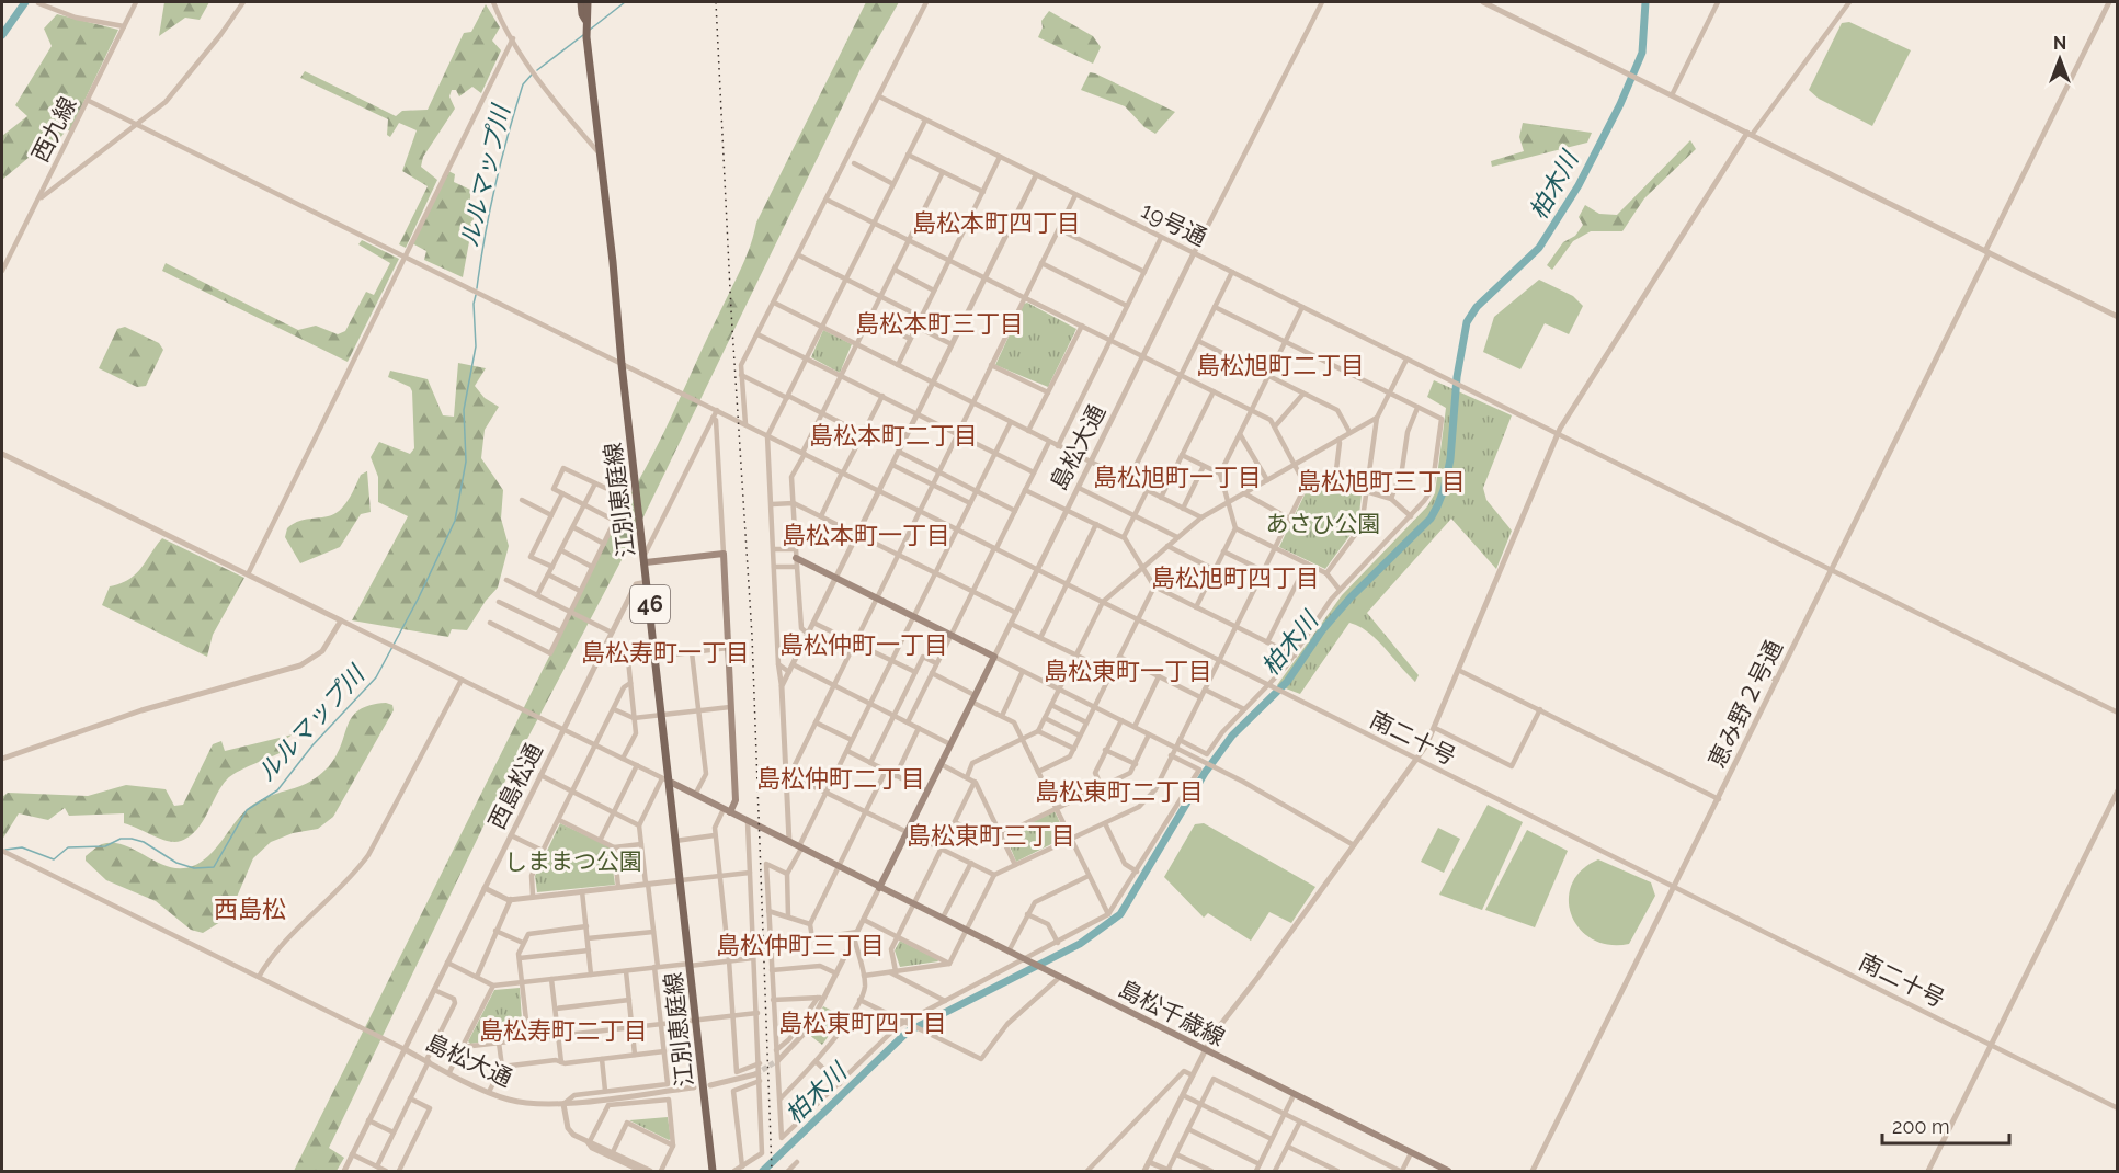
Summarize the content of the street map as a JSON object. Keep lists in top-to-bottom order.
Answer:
{
  "streets": {
    "main road": ["江別恵庭線", "46", "島松千歳線"],
    "street": [
      "西九線",
      "19号通",
      "島松大通",
      "恵み野２号通",
      "南二十号",
      "西島松通"
    ]
  },
  "crossings": [
    ["西九線", "南二十号"],
    ["19号通", "島松大通"],
    ["19号通", "恵み野２号通"],
    ["島松大通", "南二十号"],
    ["島松大通", "西島松通"],
    ["江別恵庭線", "南二十号"],
    ["江別恵庭線", "西島松通"],
    ["江別恵庭線", "島松千歳線"],
    ["恵み野２号通", "南二十号"]
  ],
  "districts": [
    "島松本町四丁目",
    "島松本町三丁目",
    "島松旭町二丁目",
    "島松本町二丁目",
    "島松旭町一丁目",
    "島松旭町三丁目",
    "島松本町一丁目",
    "島松旭町四丁目",
    "島松仲町一丁目",
    "島松寿町一丁目",
    "島松東町一丁目",
    "島松仲町二丁目",
    "島松東町二丁目",
    "島松東町三丁目",
    "西島松",
    "島松仲町三丁目",
    "島松東町四丁目",
    "島松寿町二丁目"
  ],
  "water": ["ルルマップ川", "柏木川"],
  "parks": ["あさひ公園", "しままつ公園"],
  "scale_bar": "200 m",
  "north": "top"
}
